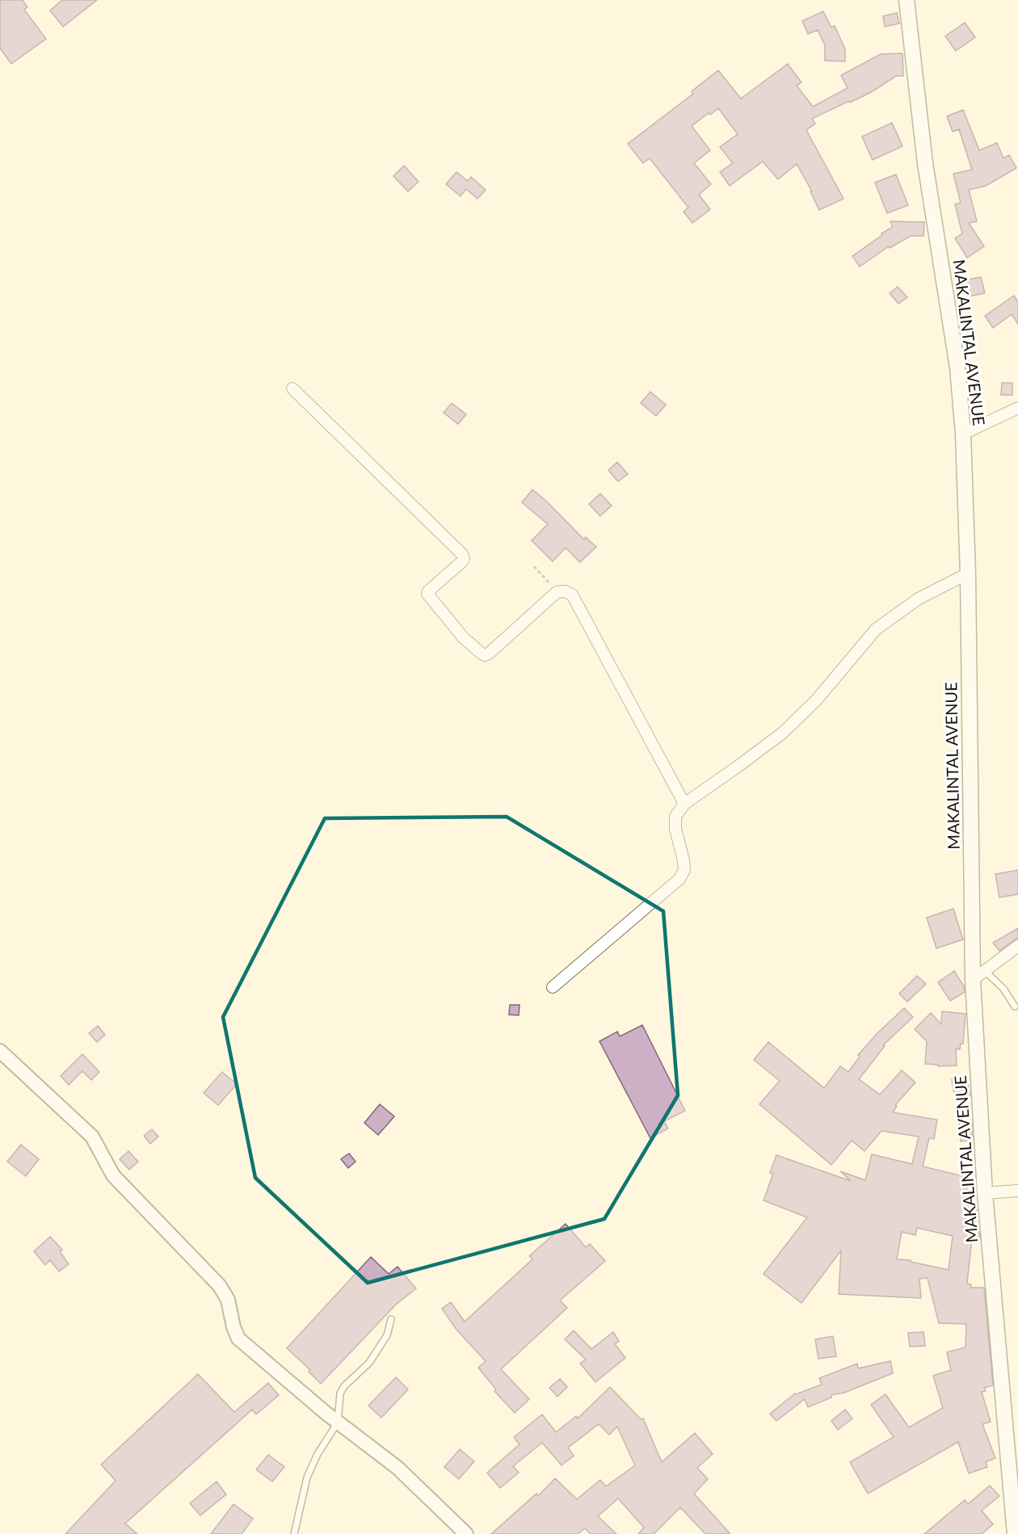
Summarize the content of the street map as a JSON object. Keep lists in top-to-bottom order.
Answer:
{
  "streets": {
    "main road": ["MAKALINTAL AVENUE"]
  }
}
